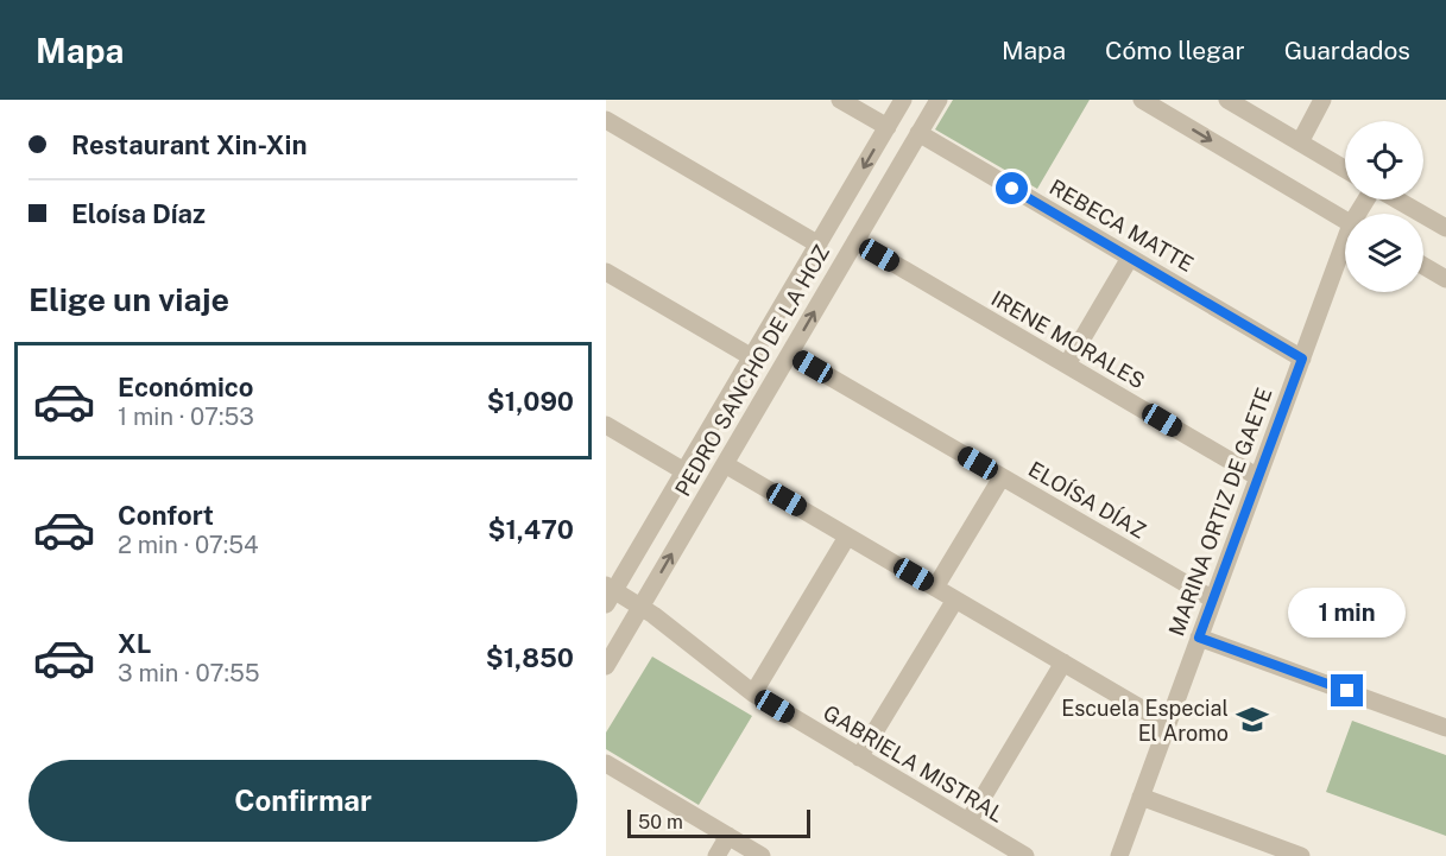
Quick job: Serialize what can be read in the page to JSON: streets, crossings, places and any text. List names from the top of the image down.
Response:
{
  "streets": {
    "street": [
      "REBECA MATTE",
      "IRENE MORALES",
      "PEDRO SANCHO DE LA HOZ",
      "ELOÍSA DÍAZ",
      "MARINA ORTIZ DE GAETE",
      "GABRIELA MISTRAL"
    ]
  },
  "crossings": [
    ["REBECA MATTE", "PEDRO SANCHO DE LA HOZ"],
    ["REBECA MATTE", "MARINA ORTIZ DE GAETE"],
    ["IRENE MORALES", "PEDRO SANCHO DE LA HOZ"],
    ["IRENE MORALES", "MARINA ORTIZ DE GAETE"],
    ["PEDRO SANCHO DE LA HOZ", "ELOÍSA DÍAZ"],
    ["PEDRO SANCHO DE LA HOZ", "GABRIELA MISTRAL"],
    ["ELOÍSA DÍAZ", "MARINA ORTIZ DE GAETE"]
  ],
  "places": {
    "school or university": ["Escuela Especial El Aromo"]
  },
  "scale_bar": "50 m",
  "page": {
    "header": "Mapa",
    "nav": ["Mapa", "Cómo llegar", "Guardados"],
    "banner": ["Restaurant Xin-Xin", "Eloísa Díaz"],
    "heading": "Elige un viaje",
    "list": [
      {
        "name": "Económico",
        "note": "1 min · 07:53",
        "value": "$1,090"
      },
      {
        "name": "Confort",
        "note": "2 min · 07:54",
        "value": "$1,470"
      },
      {
        "name": "XL",
        "note": "3 min · 07:55",
        "value": "$1,850"
      }
    ],
    "bubble": "1 min",
    "buttons": "Confirmar",
    "scale": "50 m"
  }
}
